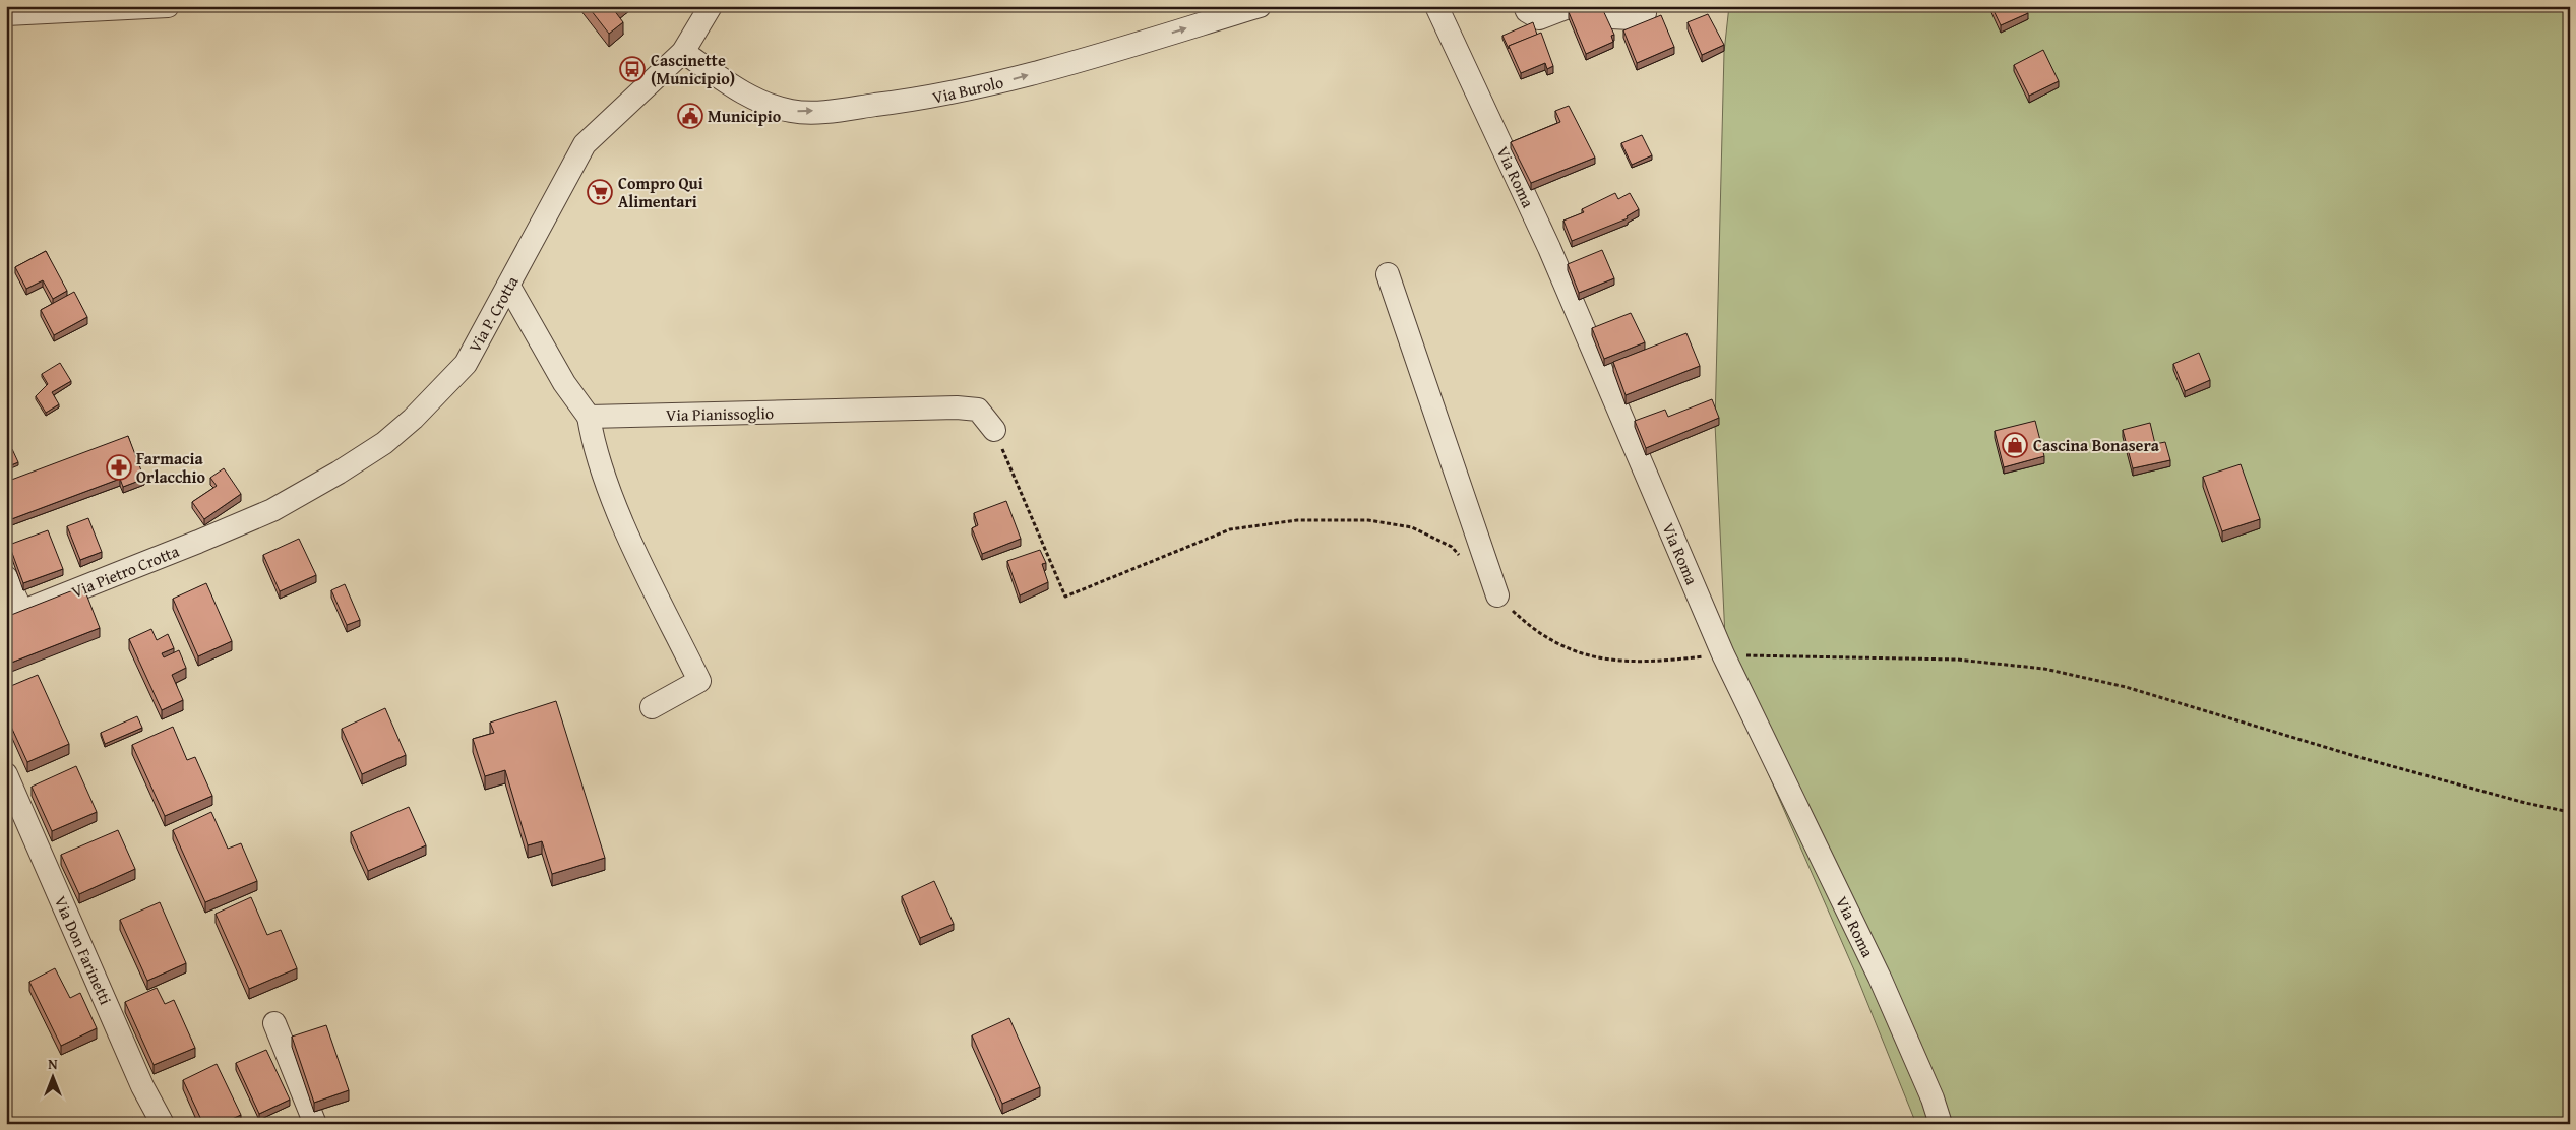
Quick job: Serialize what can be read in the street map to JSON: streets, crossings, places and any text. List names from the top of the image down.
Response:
{
  "streets": {
    "street": [
      "Via Burolo",
      "Via Roma",
      "Via P. Crotta",
      "Via Pianissoglio",
      "Via Pietro Crotta",
      "Via Don Farinetti"
    ]
  },
  "crossings": [
    ["Via Burolo", "Via P. Crotta"],
    ["Via P. Crotta", "Via Pietro Crotta"]
  ],
  "one_way": ["Via Burolo"],
  "places": {
    "bus stop": ["Cascinette (Municipio)"],
    "public building": ["Municipio"],
    "supermarket": ["Compro Qui Alimentari"],
    "shop": ["Cascina Bonasera"],
    "pharmacy": ["Farmacia Orlacchio"]
  },
  "north": "top"
}
